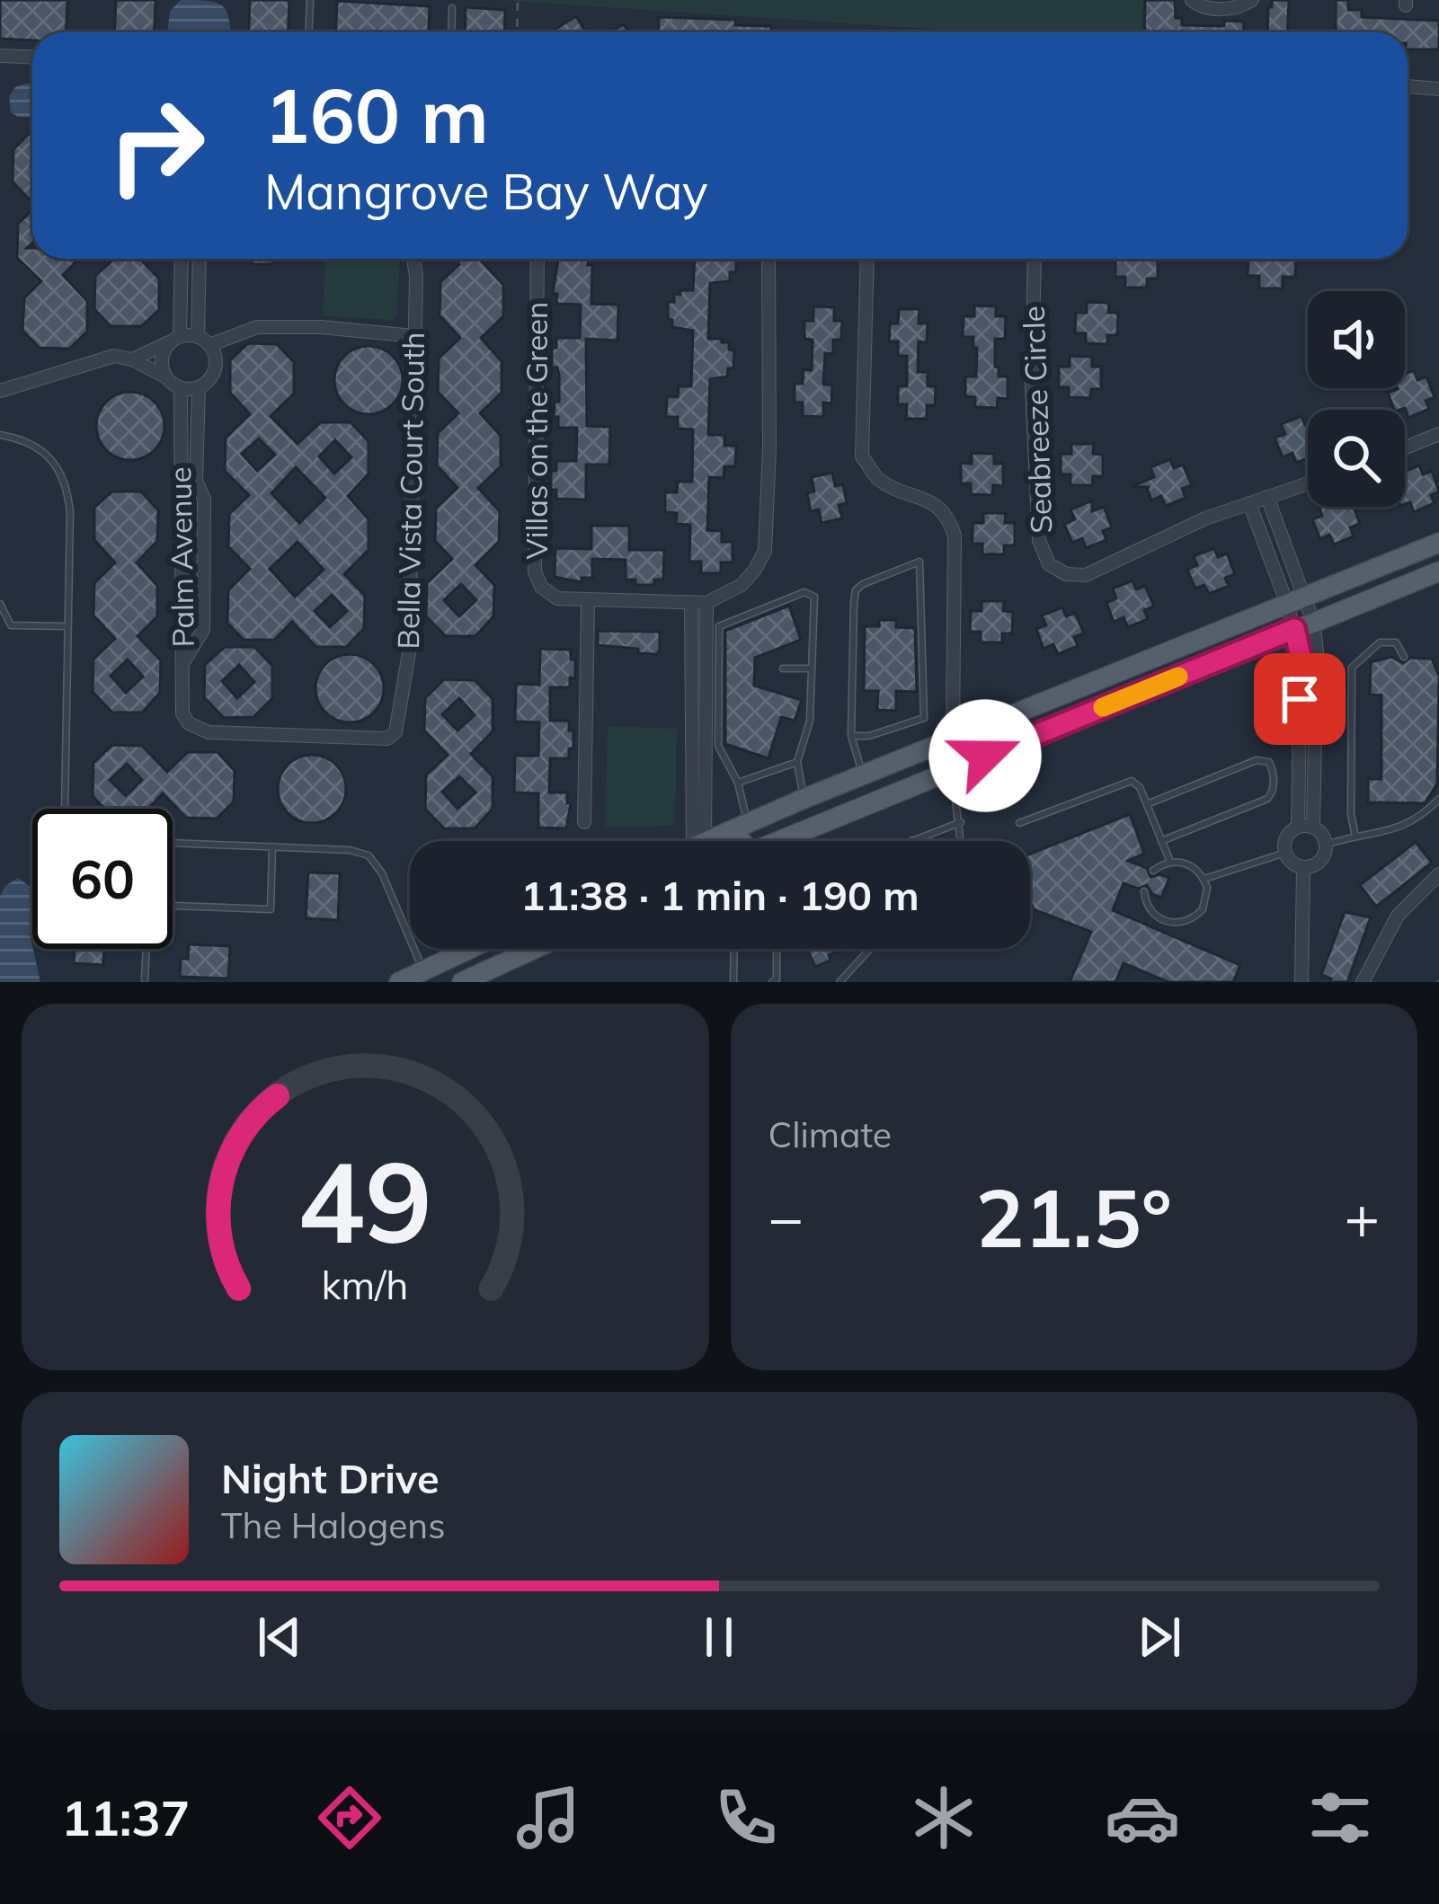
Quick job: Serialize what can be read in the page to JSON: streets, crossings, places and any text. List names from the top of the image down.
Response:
{
  "streets": {
    "street": [
      "Seabreeze Circle",
      "Villas on the Green",
      "Bella Vista Court South",
      "Palm Avenue"
    ]
  },
  "crossings": [
    ["Bella Vista Court South", "Palm Avenue"]
  ],
  "page": {
    "turn": ["160 m", "Mangrove Bay Way"],
    "limit": "60",
    "trip": "11:38 · 1 min · 190 m",
    "tile": "Climate",
    "heat": ["−", "21.5°", "+"],
    "song": ["Night Drive", "The Halogens"],
    "tabs": "11:37",
    "gauge": ["49", "km/h"]
  }
}
